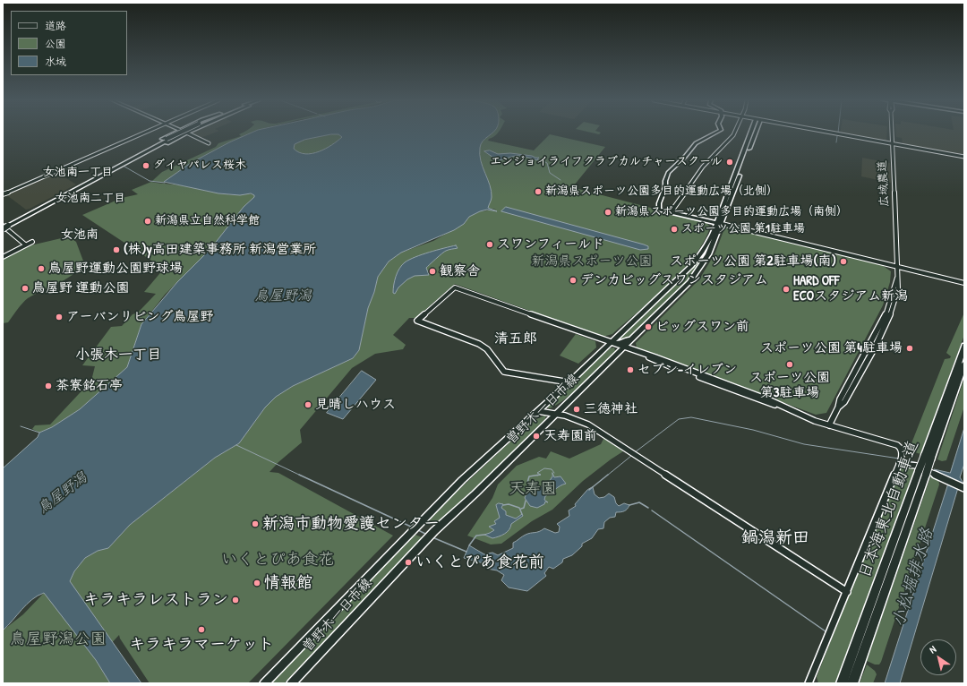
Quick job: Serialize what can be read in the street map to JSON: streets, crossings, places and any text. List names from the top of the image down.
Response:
{
  "streets": {
    "highway": ["日本海東北自動車道"],
    "main road": ["曽野木一日市線"],
    "street": ["広域農道"]
  },
  "districts": [
    "女池南一丁目",
    "女池南二丁目",
    "女池南",
    "清五郎",
    "小張木一丁目",
    "鍋潟新田"
  ],
  "water": ["鳥屋野潟", "小松堀排水路"],
  "parks": [
    "新潟県スポーツ公園",
    "天寿園",
    "いくとぴあ食花",
    "鳥屋野潟公園"
  ],
  "places": [
    "エンジョイライフクラブカルチャースクール",
    "ダイヤパレス桜木",
    "新潟県スポーツ公園多目的運動広場（北側）",
    "新潟県スポーツ公園多目的運動広場（南側）",
    "新潟県立自然科学館",
    "スポーツ公園 第1駐車場",
    "スワンフィールド",
    "(株)y高田建築事務所 新潟営業所",
    "スポーツ公園 第2駐車場(南)",
    "鳥屋野運動公園野球場",
    "観察舎",
    "デンカビッグスワンスタジアム",
    "鳥屋野 運動公園",
    "HARD OFF ECOスタジアム新潟",
    "アーバンリビング鳥屋野",
    "ビッグスワン前",
    "スポーツ公園 第4駐車場",
    "スポーツ公園 第3駐車場",
    "セブン-イレブン",
    "茶寮銘石亭",
    "見晴しハウス",
    "三徳神社",
    "天寿園前",
    "新潟市動物愛護センター",
    "いくとぴあ食花前",
    "情報館",
    "キラキラレストラン",
    "キラキラマーケット"
  ],
  "legend": ["道路", "公園", "水域"],
  "north": "top left"
}
